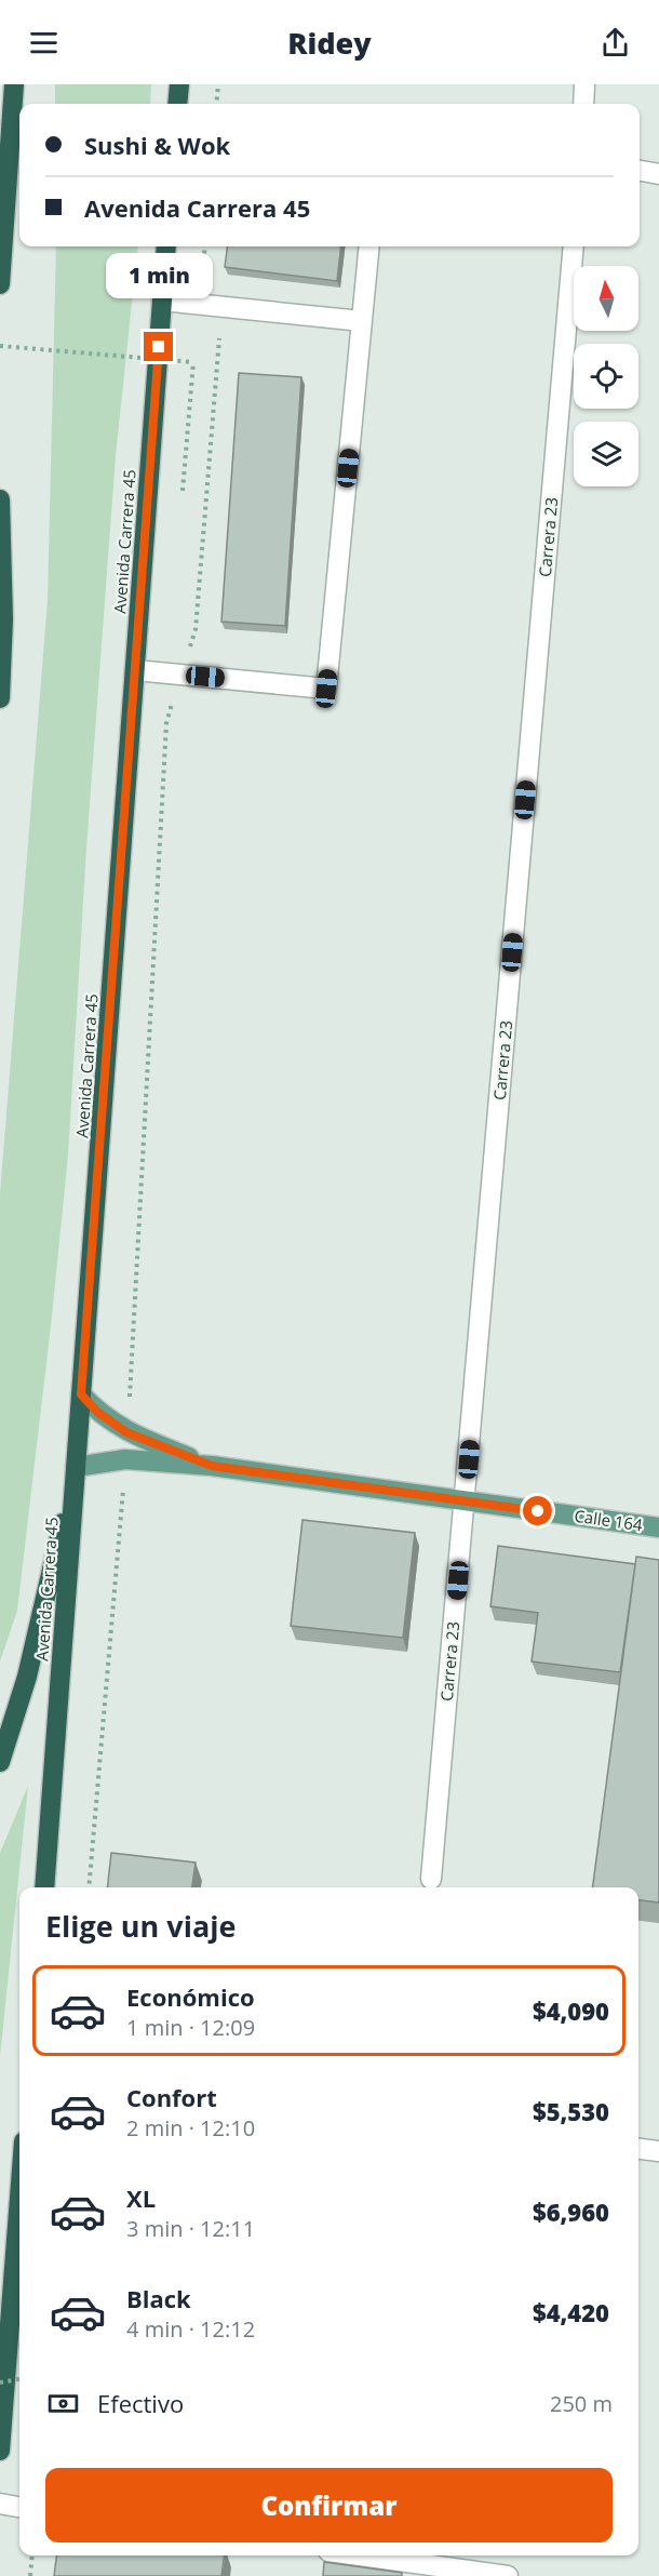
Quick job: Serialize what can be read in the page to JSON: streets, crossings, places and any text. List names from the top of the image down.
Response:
{
  "streets": {
    "highway": ["Avenida Carrera 45"],
    "main road": ["Calle 164"],
    "street": ["Carrera 23"]
  },
  "crossings": [
    ["Carrera 23", "Calle 164"],
    ["Avenida Carrera 45", "Calle 164"]
  ],
  "north": "top",
  "page": {
    "header": "Ridey",
    "banner": ["Sushi & Wok", "Avenida Carrera 45"],
    "bubble": "1 min",
    "heading": "Elige un viaje",
    "list": [
      {
        "name": "Económico",
        "note": "1 min · 12:09",
        "value": "$4,090"
      },
      {
        "name": "Confort",
        "note": "2 min · 12:10",
        "value": "$5,530"
      },
      {
        "name": "XL",
        "note": "3 min · 12:11",
        "value": "$6,960"
      },
      {
        "name": "Black",
        "note": "4 min · 12:12",
        "value": "$4,420"
      }
    ],
    "pay": ["Efectivo", "250 m"],
    "buttons": "Confirmar"
  }
}
